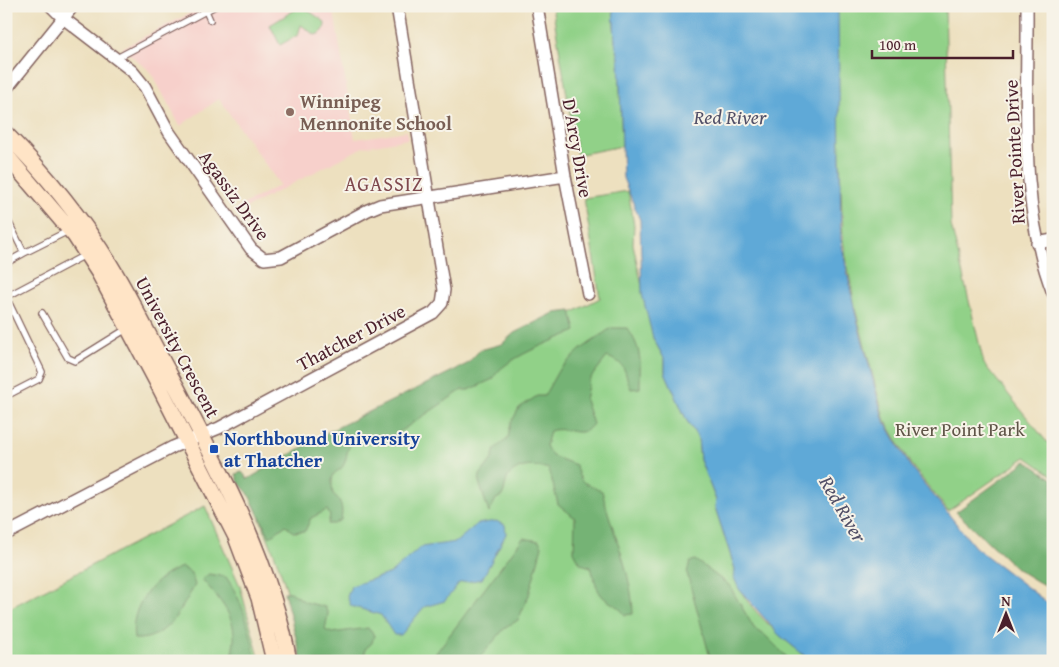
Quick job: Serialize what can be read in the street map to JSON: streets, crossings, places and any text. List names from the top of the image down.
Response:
{
  "streets": {
    "main road": ["University Crescent"],
    "street": [
      "D'Arcy Drive",
      "River Pointe Drive",
      "Agassiz Drive",
      "Thatcher Drive"
    ]
  },
  "crossings": [
    ["D'Arcy Drive", "Agassiz Drive"],
    ["Agassiz Drive", "Thatcher Drive"],
    ["Thatcher Drive", "University Crescent"]
  ],
  "districts": ["AGASSIZ"],
  "water": ["Red River"],
  "parks": ["River Point Park"],
  "places": {
    "other": ["Winnipeg Mennonite School"],
    "transit": ["Northbound University at Thatcher"]
  },
  "scale_bar": "100 m",
  "north": "top"
}
